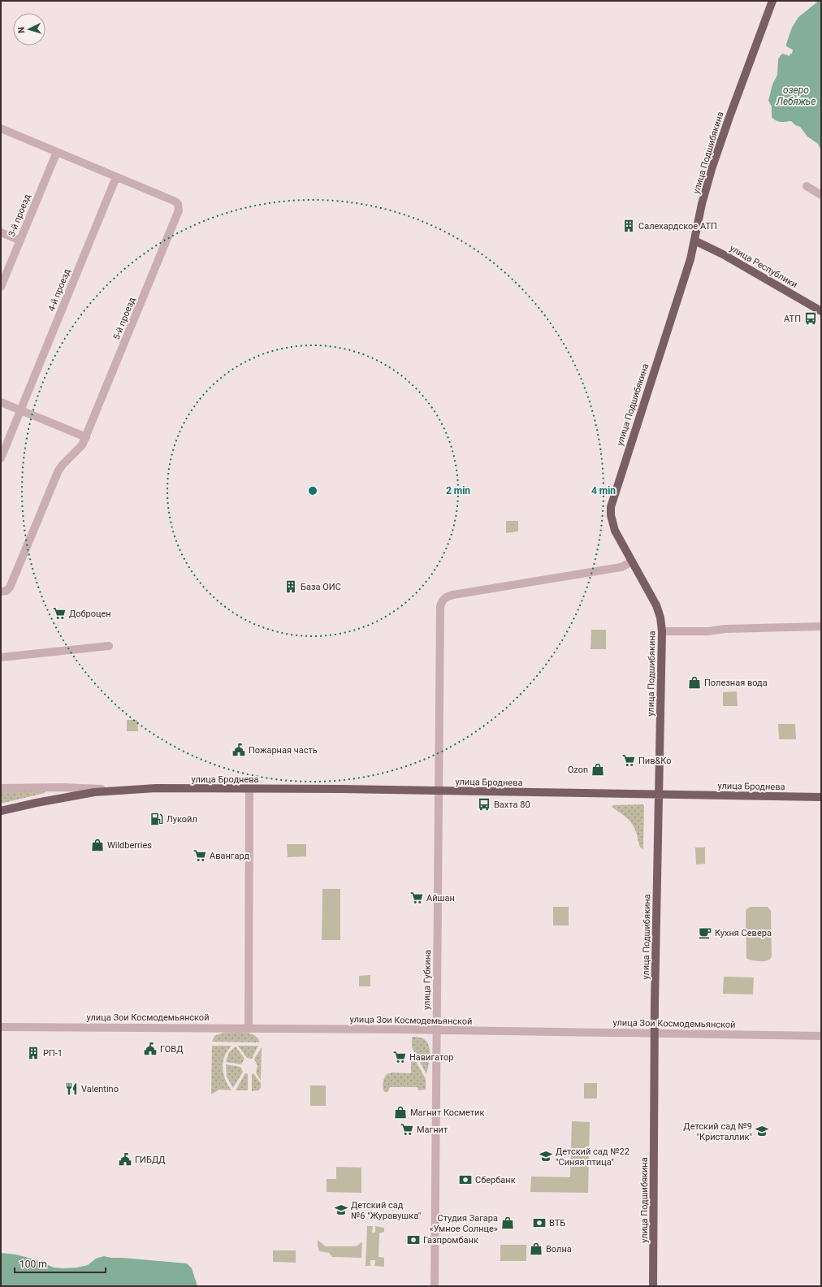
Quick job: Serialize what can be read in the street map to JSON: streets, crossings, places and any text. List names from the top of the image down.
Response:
{
  "streets": {
    "main road": ["улица Подшибякина", "улица Республики", "улица Броднева"],
    "street": [
      "3-й проезд",
      "4-й проезд",
      "5-й проезд",
      "улица Губкина",
      "улица Зои Космодемьянской"
    ]
  },
  "crossings": [
    ["улица Подшибякина", "улица Республики"],
    ["улица Подшибякина", "улица Броднева"],
    ["улица Подшибякина", "улица Губкина"],
    ["улица Подшибякина", "улица Зои Космодемьянской"],
    ["4-й проезд", "5-й проезд"],
    ["улица Броднева", "улица Губкина"],
    ["улица Губкина", "улица Зои Космодемьянской"]
  ],
  "water": ["озеро Лебяжье"],
  "places": {
    "building": ["Салехардское АТП", "База ОИС", "РП-1"],
    "bus stop": ["АТП", "Вахта 80"],
    "supermarket": [
      "Доброцен",
      "Пив&Ко",
      "Авангард",
      "Айшан",
      "Навигатор",
      "Магнит"
    ],
    "shop": [
      "Полезная вода",
      "Ozon",
      "Wildberries",
      "Магнит Косметик",
      "Студия Загара «Умное Солнце»",
      "Волна"
    ],
    "public building": ["Пожарная часть", "ГОВД", "ГИБДД"],
    "fuel station": ["Лукойл"],
    "cafe": ["Кухня Севера"],
    "restaurant": ["Valentino"],
    "school or university": ["Детский сад №9 \"Кристаллик\"", "Детский сад №22 \"Синяя птица\"", "Детский сад №6 \"Журавушка\""],
    "bank": ["Сбербанк", "ВТБ", "Газпромбанк"]
  },
  "scale_bar": "100 m",
  "north": "left",
  "rings": ["2 min", "4 min"]
}
